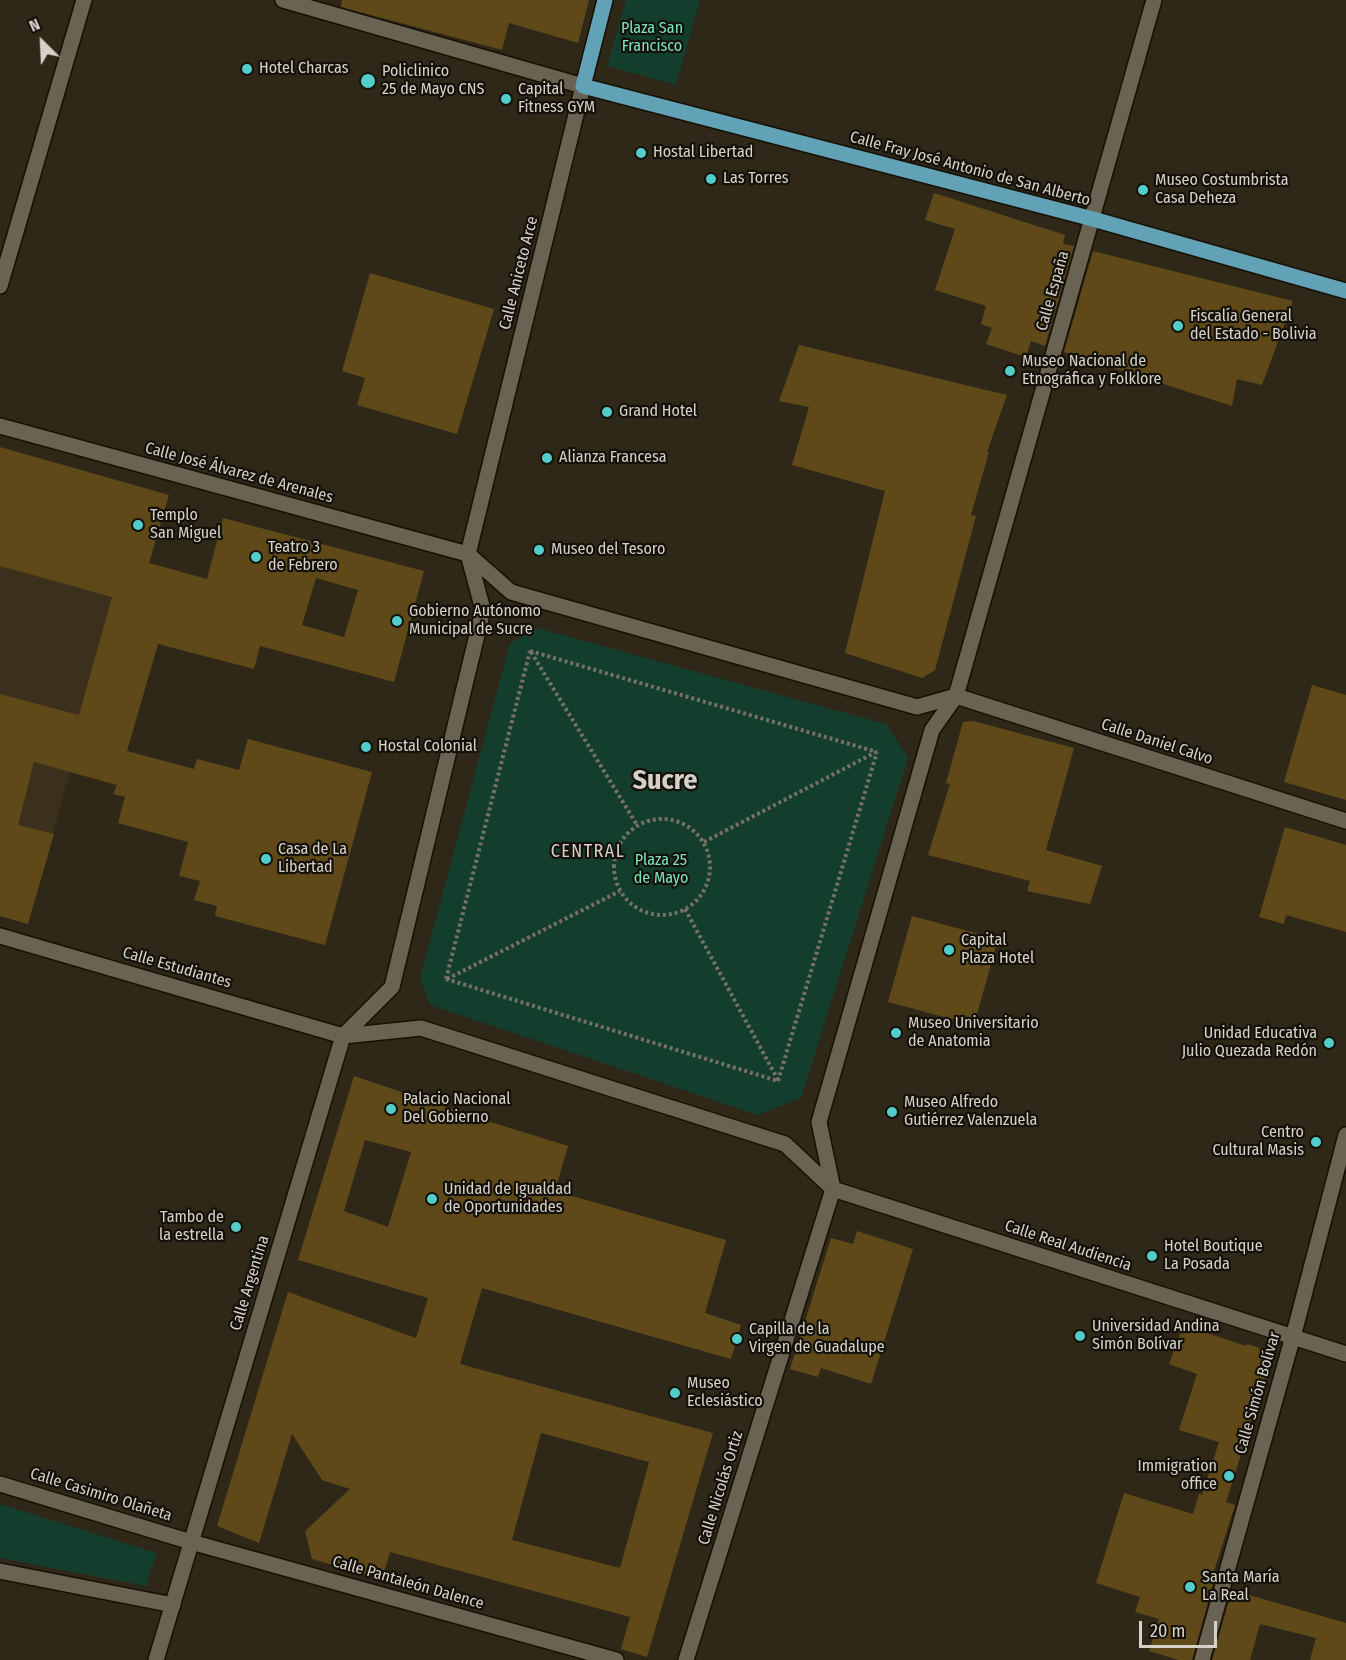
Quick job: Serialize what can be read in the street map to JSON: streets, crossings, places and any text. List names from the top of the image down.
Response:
{
  "streets": {
    "main road": ["Calle Fray José Antonio de San Alberto", "Calle Aniceto Arce"],
    "street": [
      "Calle España",
      "Calle José Álvarez de Arenales",
      "Calle Daniel Calvo",
      "Calle Estudiantes",
      "Calle Real Audiencia",
      "Calle Argentina",
      "Calle Simón Bolívar",
      "Calle Nicolás Ortiz",
      "Calle Casimiro Olañeta",
      "Calle Pantaleón Dalence"
    ]
  },
  "crossings": [
    ["Calle Fray José Antonio de San Alberto", "Calle Aniceto Arce"],
    ["Calle Fray José Antonio de San Alberto", "Calle España"],
    ["Calle Aniceto Arce", "Calle José Álvarez de Arenales"],
    ["Calle España", "Calle Daniel Calvo"],
    ["Calle Estudiantes", "Calle Argentina"],
    ["Calle Real Audiencia", "Calle Simón Bolívar"],
    ["Calle Real Audiencia", "Calle Nicolás Ortiz"],
    ["Calle Argentina", "Calle Casimiro Olañeta"],
    ["Calle Argentina", "Calle Pantaleón Dalence"],
    ["Calle Casimiro Olañeta", "Calle Pantaleón Dalence"]
  ],
  "districts": ["Sucre", "CENTRAL"],
  "parks": ["Plaza San Francisco", "Plaza 25 de Mayo"],
  "places": [
    "Hotel Charcas",
    "Policlinico 25 de Mayo CNS",
    "Capital Fitness GYM",
    "Hostal Libertad",
    "Las Torres",
    "Museo Costumbrista Casa Deheza",
    "Fiscalía General del Estado - Bolivia",
    "Museo Nacional de Etnográfica y Folklore",
    "Grand Hotel",
    "Alianza Francesa",
    "Templo San Miguel",
    "Museo del Tesoro",
    "Teatro 3 de Febrero",
    "Gobierno Autónomo Municipal de Sucre",
    "Hostal Colonial",
    "Casa de La Libertad",
    "Capital Plaza Hotel",
    "Museo Universitario de Anatomia",
    "Unidad Educativa Julio Quezada Redón",
    "Palacio Nacional Del Gobierno",
    "Museo Alfredo Gutiérrez Valenzuela",
    "Centro Cultural Masis",
    "Unidad de Igualdad de Oportunidades",
    "Tambo de la estrella",
    "Hotel Boutique La Posada",
    "Universidad Andina Simón Bolívar",
    "Capilla de la Virgen de Guadalupe",
    "Museo Eclesiástico",
    "Immigration office",
    "Santa María La Real"
  ],
  "scale_bar": "20 m",
  "north": "top left"
}
